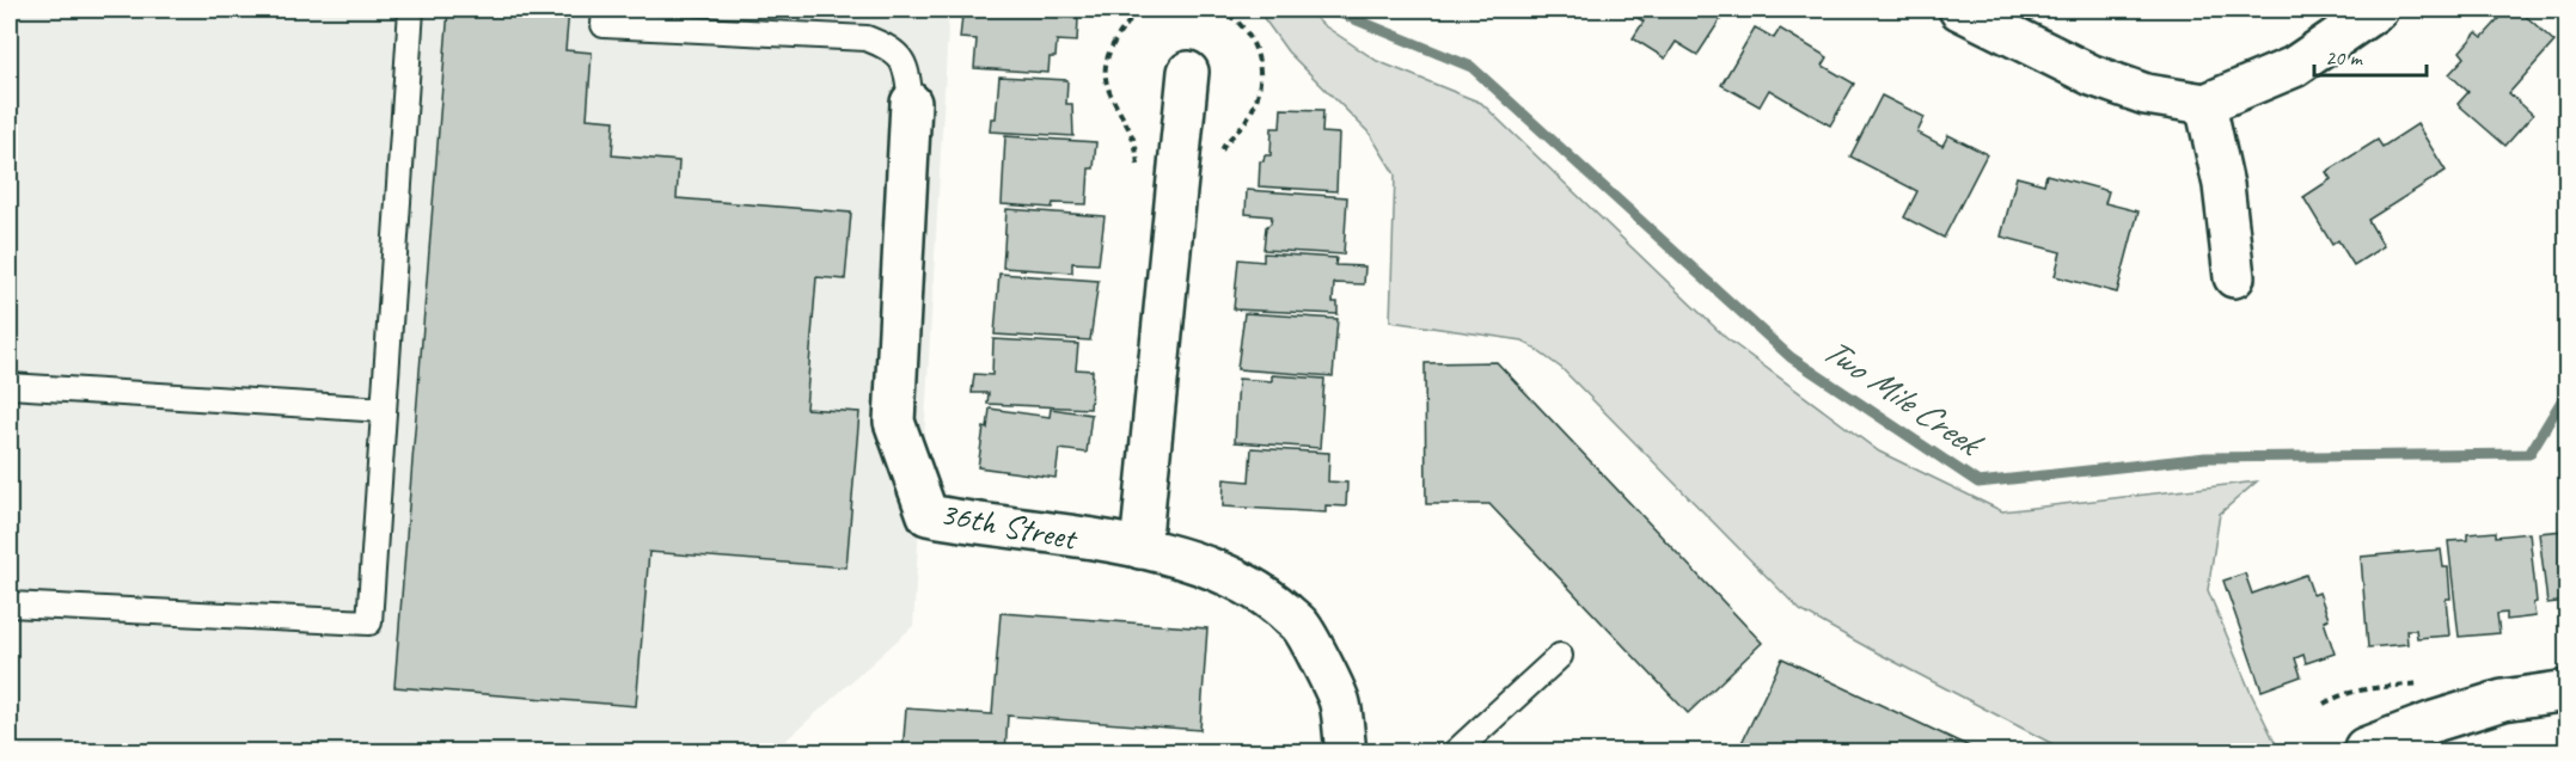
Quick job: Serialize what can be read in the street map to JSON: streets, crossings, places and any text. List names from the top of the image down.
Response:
{
  "streets": {
    "street": ["36th Street"]
  },
  "water": ["Two Mile Creek"],
  "scale_bar": "20 m"
}
